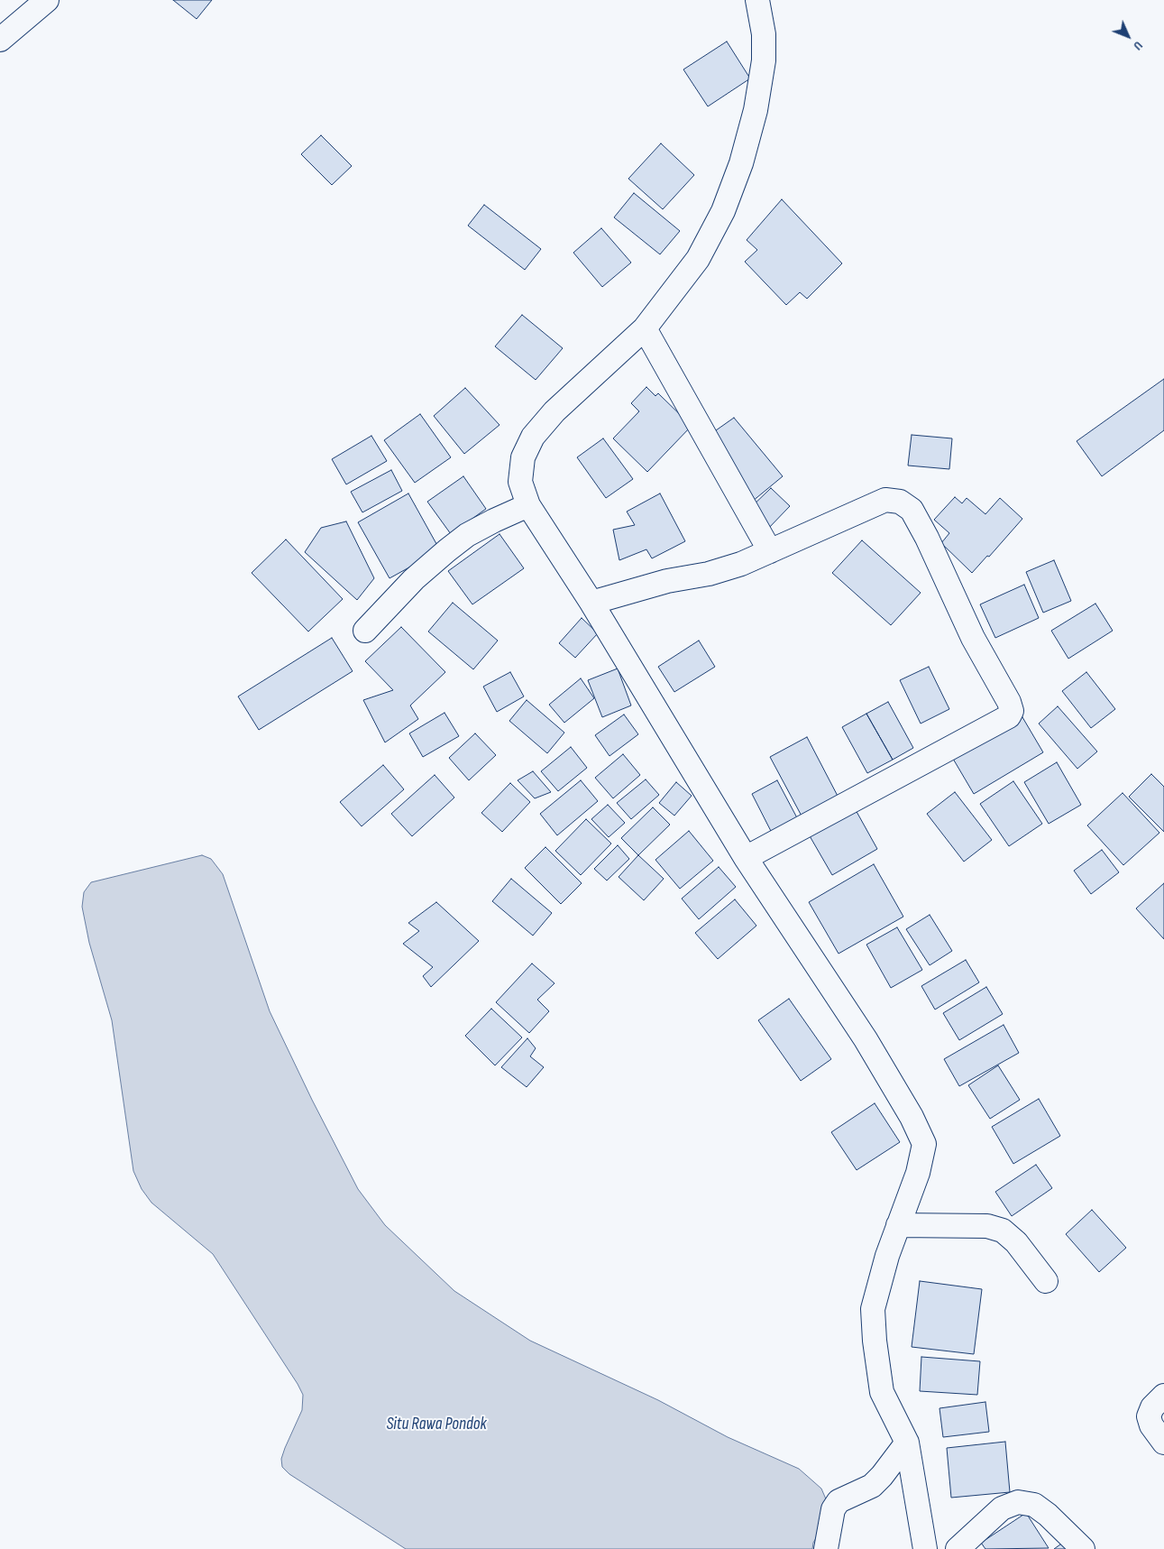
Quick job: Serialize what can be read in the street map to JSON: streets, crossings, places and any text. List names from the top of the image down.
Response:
{
  "water": ["Situ Rawa Pondok"],
  "north": "bottom right"
}
